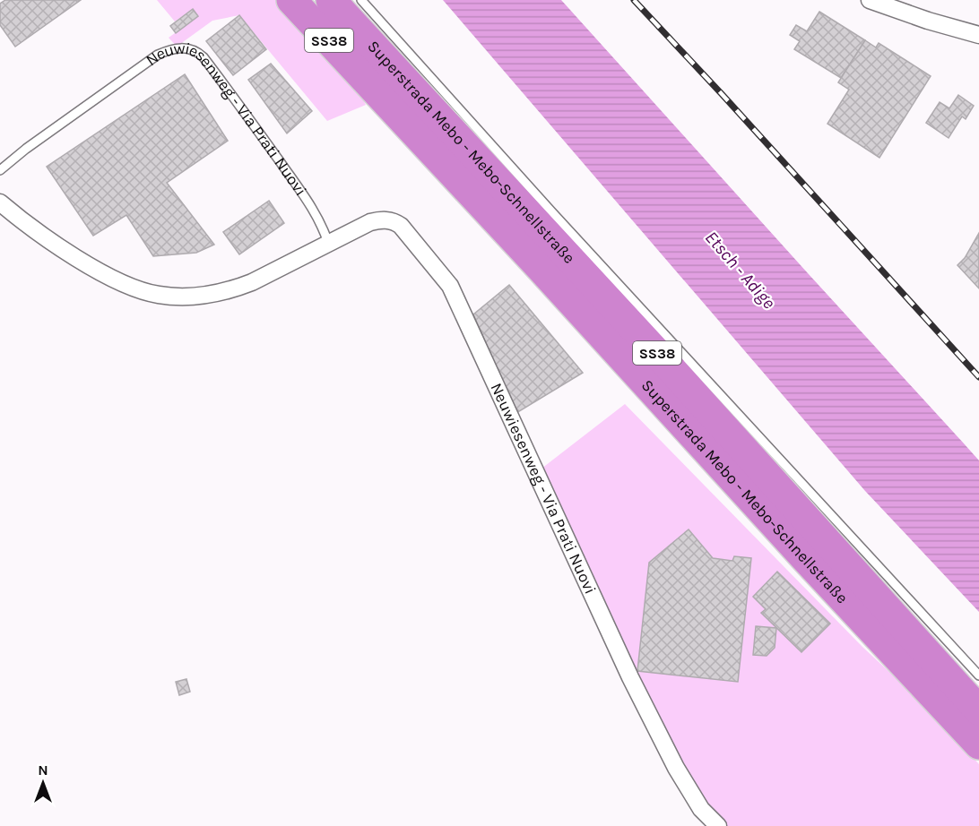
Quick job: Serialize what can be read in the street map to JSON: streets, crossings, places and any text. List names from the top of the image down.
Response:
{
  "streets": {
    "highway": ["SS38", "Superstrada Mebo - Mebo-Schnellstraße"],
    "street": ["Neuwiesenweg - Via Prati Nuovi"]
  },
  "water": ["Etsch - Adige"],
  "north": "top"
}
